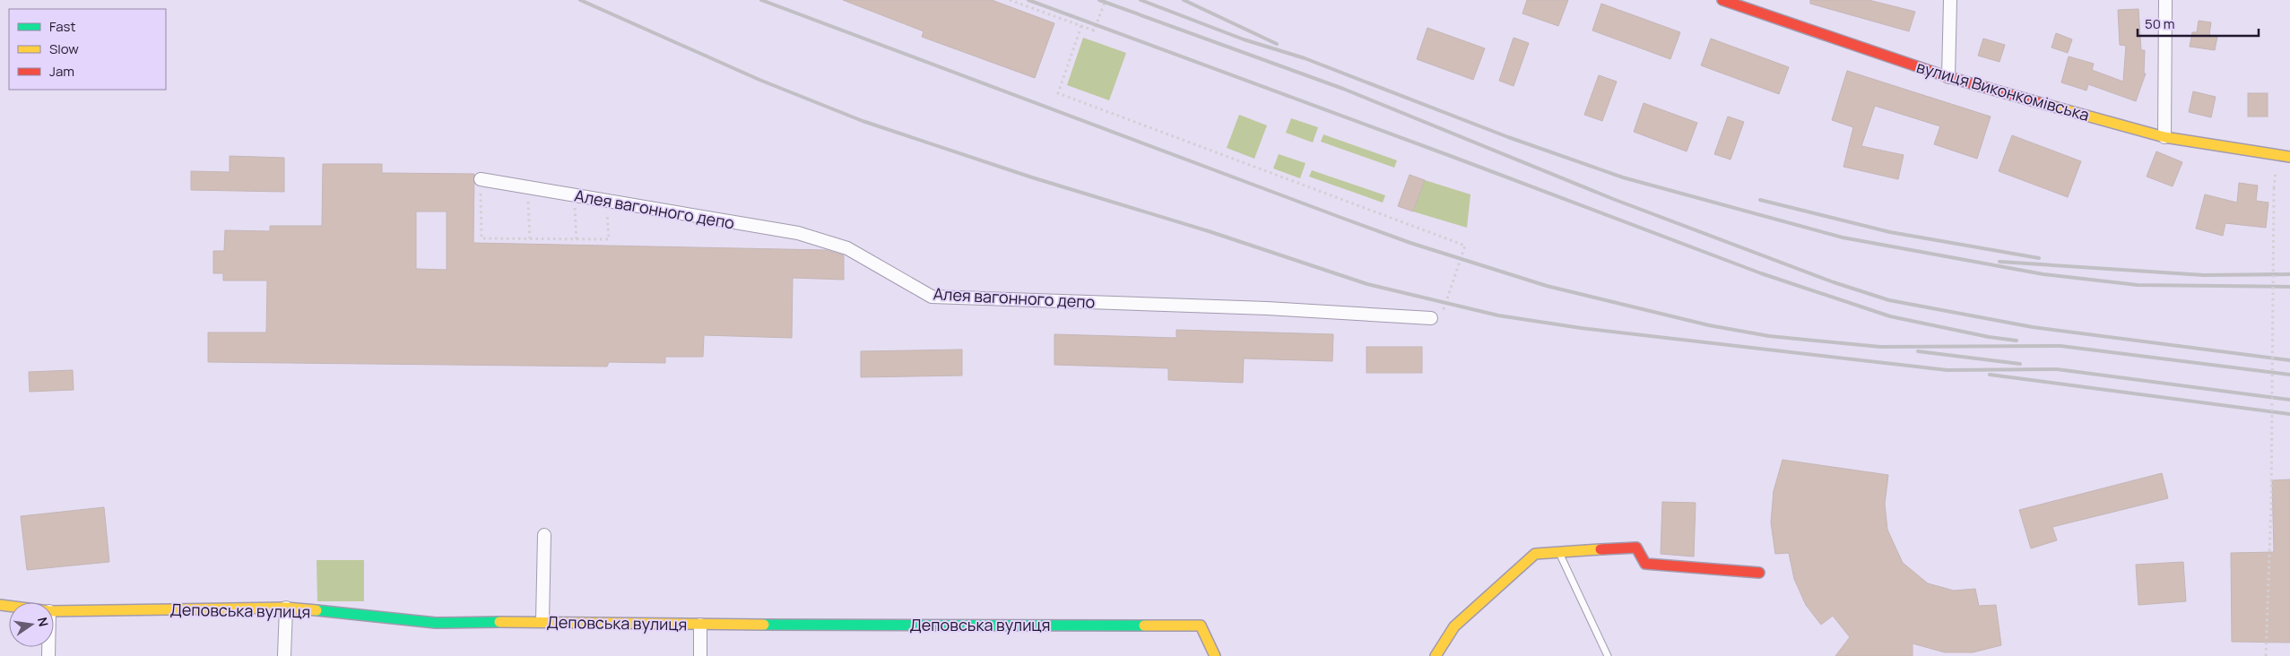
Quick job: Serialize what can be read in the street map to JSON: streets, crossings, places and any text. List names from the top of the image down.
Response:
{
  "streets": {
    "street": ["вулиця Виконкомівська", "Алея вагонного депо", "Деповська вулиця"]
  },
  "legend": ["Fast", "Slow", "Jam"],
  "scale_bar": "50 m",
  "north": "right"
}
